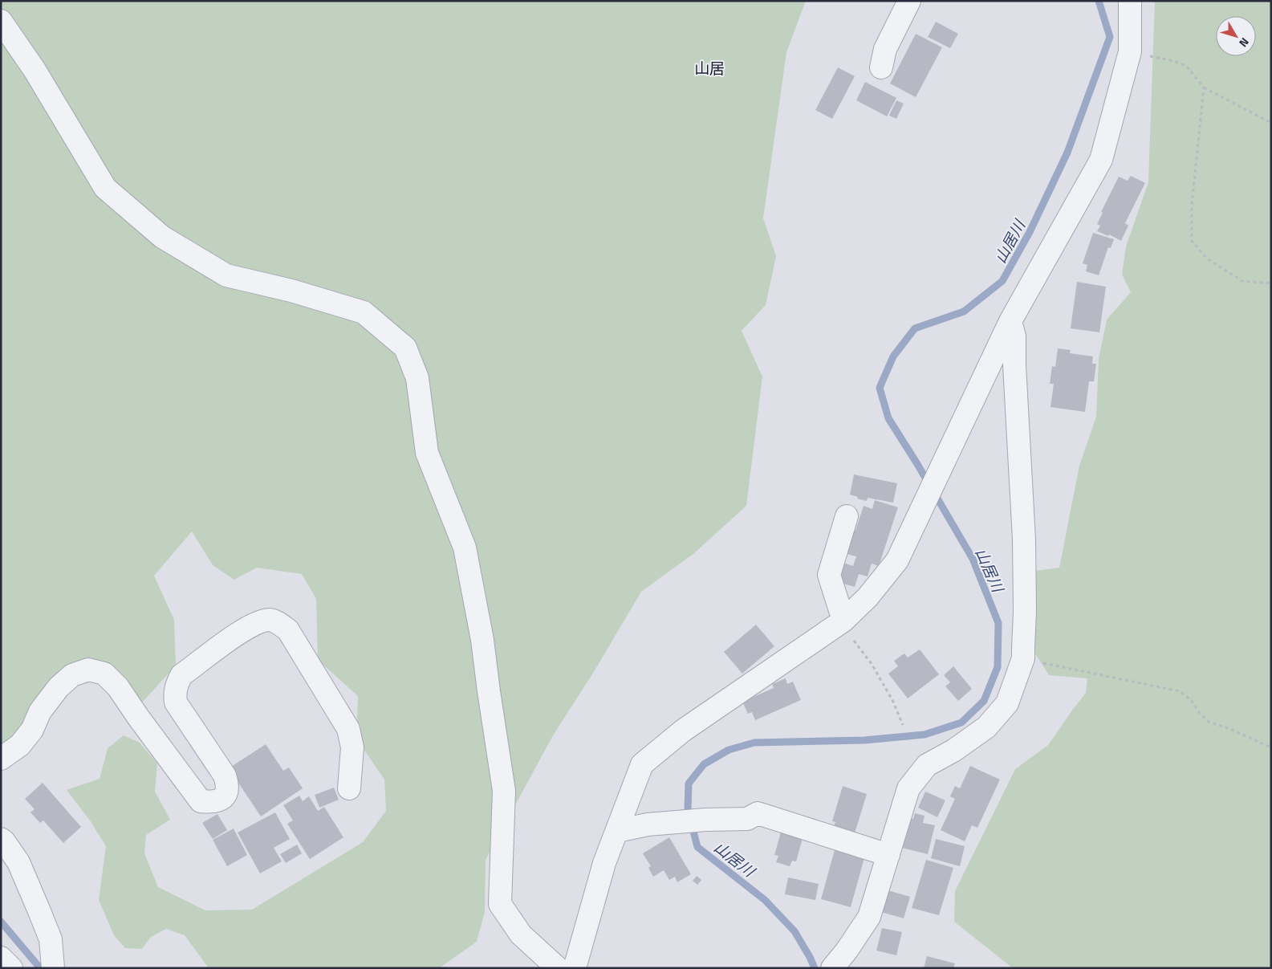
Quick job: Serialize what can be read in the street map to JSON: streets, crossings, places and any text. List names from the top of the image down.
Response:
{
  "districts": ["山居"],
  "water": ["山居川"],
  "north": "bottom right"
}
